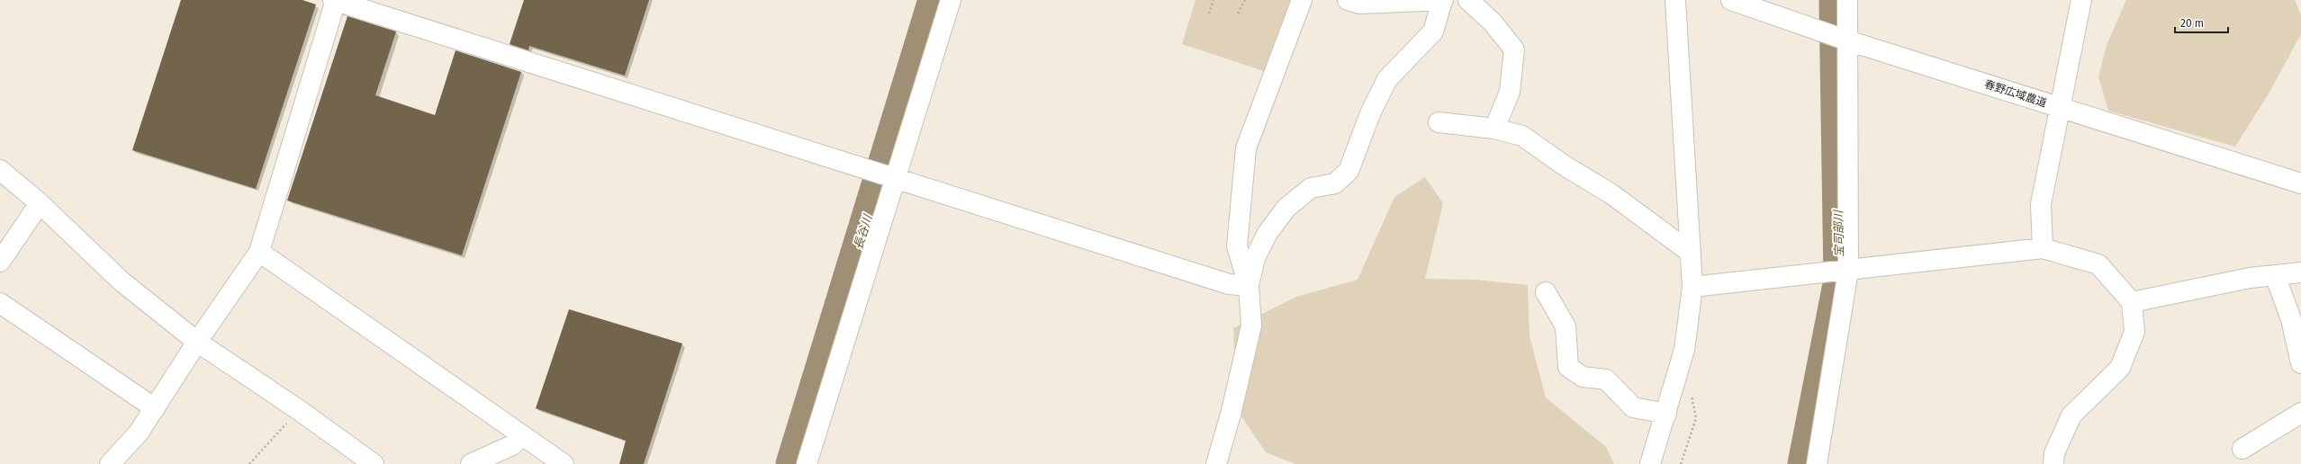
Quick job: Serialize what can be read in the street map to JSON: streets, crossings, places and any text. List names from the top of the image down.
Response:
{
  "streets": {
    "street": ["春野広域農道"]
  },
  "water": ["長谷川", "宝司部川"],
  "scale_bar": "20 m"
}
